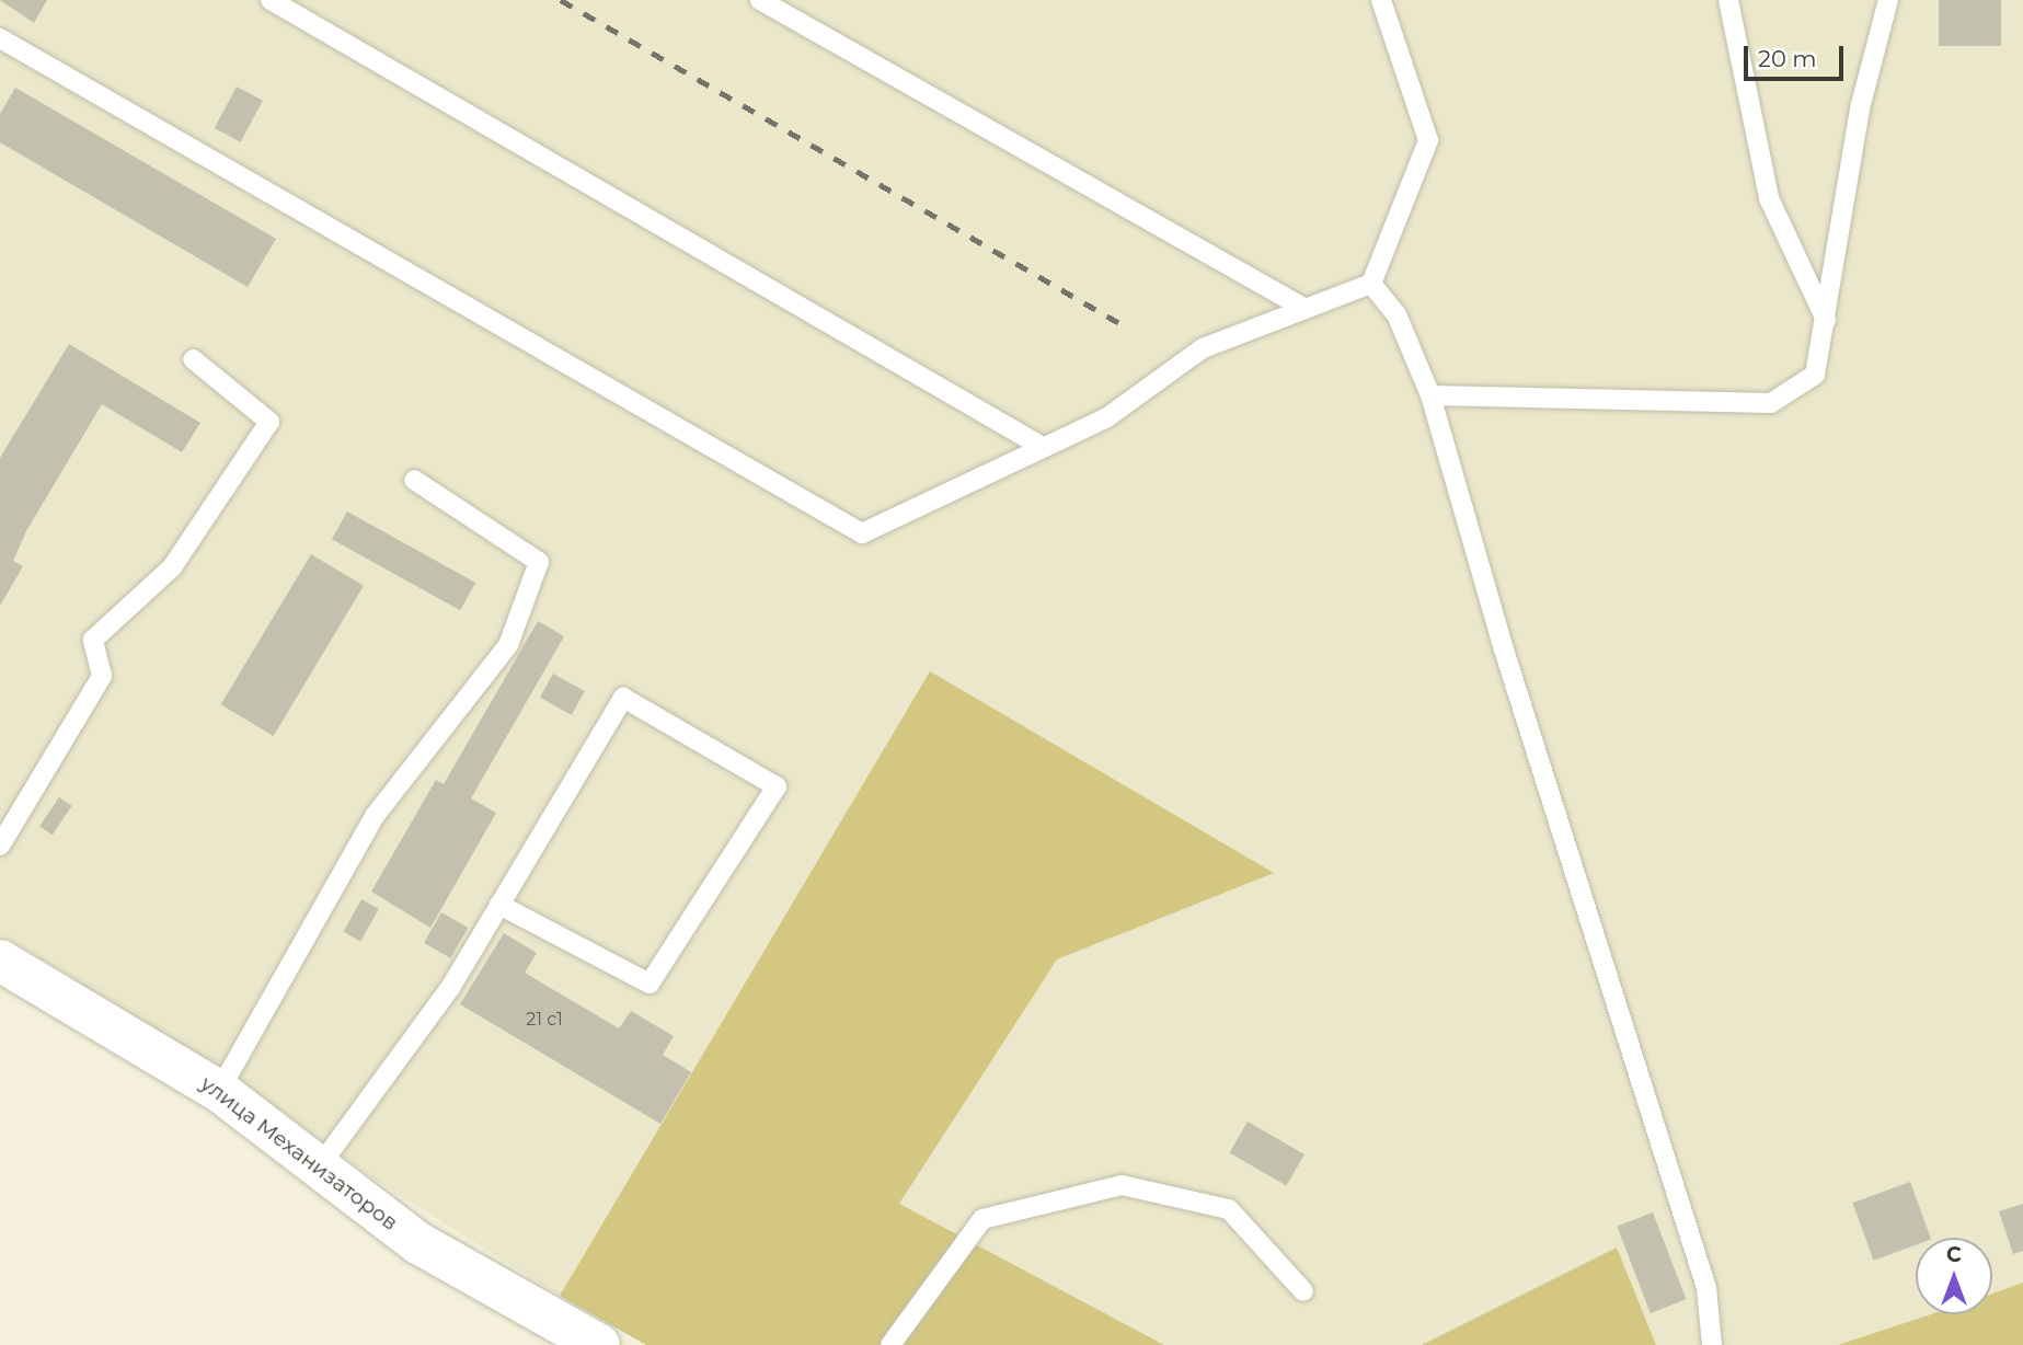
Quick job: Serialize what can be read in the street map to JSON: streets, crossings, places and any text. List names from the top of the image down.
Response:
{
  "streets": {
    "street": ["улица Механизаторов"]
  },
  "house_numbers": ["21 с1"],
  "scale_bar": "20 m",
  "north": "top"
}
